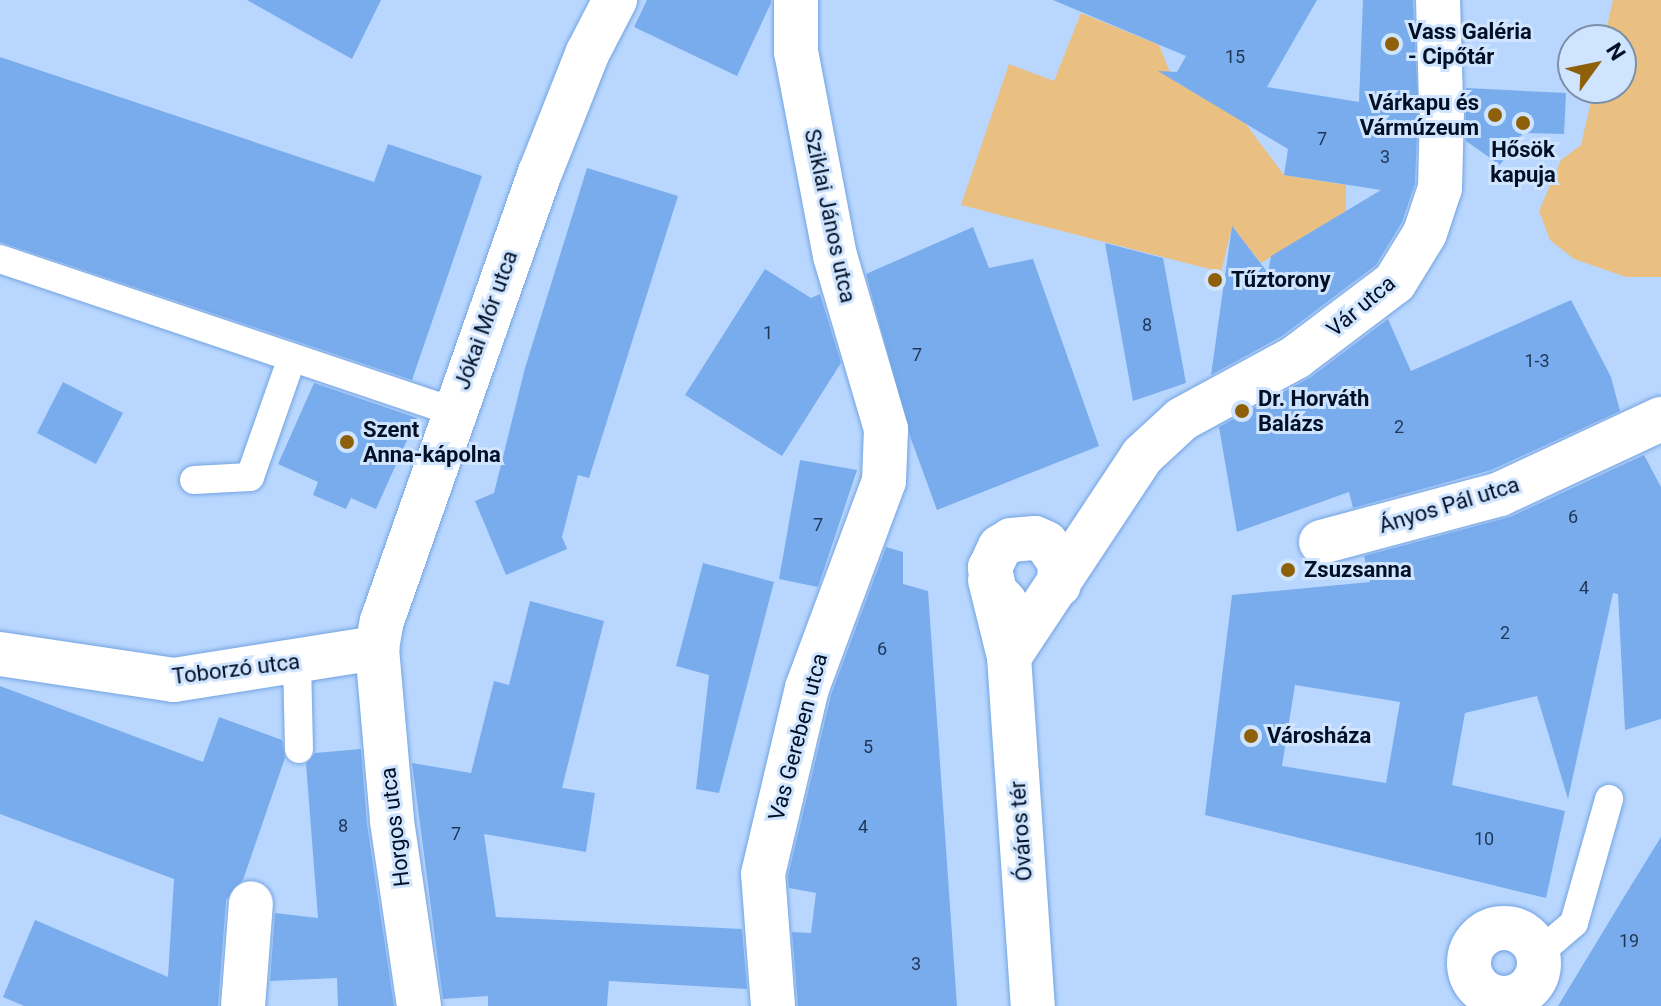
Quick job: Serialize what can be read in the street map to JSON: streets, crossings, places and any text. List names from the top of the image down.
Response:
{
  "streets": {
    "street": [
      "Sziklai János utca",
      "Vár utca",
      "Jókai Mór utca",
      "Ányos Pál utca",
      "Toborzó utca",
      "Vas Gereben utca",
      "Horgos utca",
      "Óváros tér"
    ]
  },
  "crossings": [
    ["Sziklai János utca", "Vas Gereben utca"],
    ["Vár utca", "Óváros tér"],
    ["Jókai Mór utca", "Toborzó utca"],
    ["Jókai Mór utca", "Horgos utca"],
    ["Toborzó utca", "Horgos utca"]
  ],
  "places": [
    "Vass Galéria - Cipőtár",
    "Várkapu és Vármúzeum",
    "Hősök kapuja",
    "Tűztorony",
    "Dr. Horváth Balázs",
    "Szent Anna-kápolna",
    "Zsuzsanna",
    "Városháza"
  ],
  "house_numbers": [
    "15",
    "7",
    "3",
    "8",
    "1",
    "7",
    "1-3",
    "2",
    "6",
    "7",
    "4",
    "2",
    "6",
    "5",
    "8",
    "4",
    "7",
    "10",
    "19",
    "3"
  ],
  "north": "top right"
}
